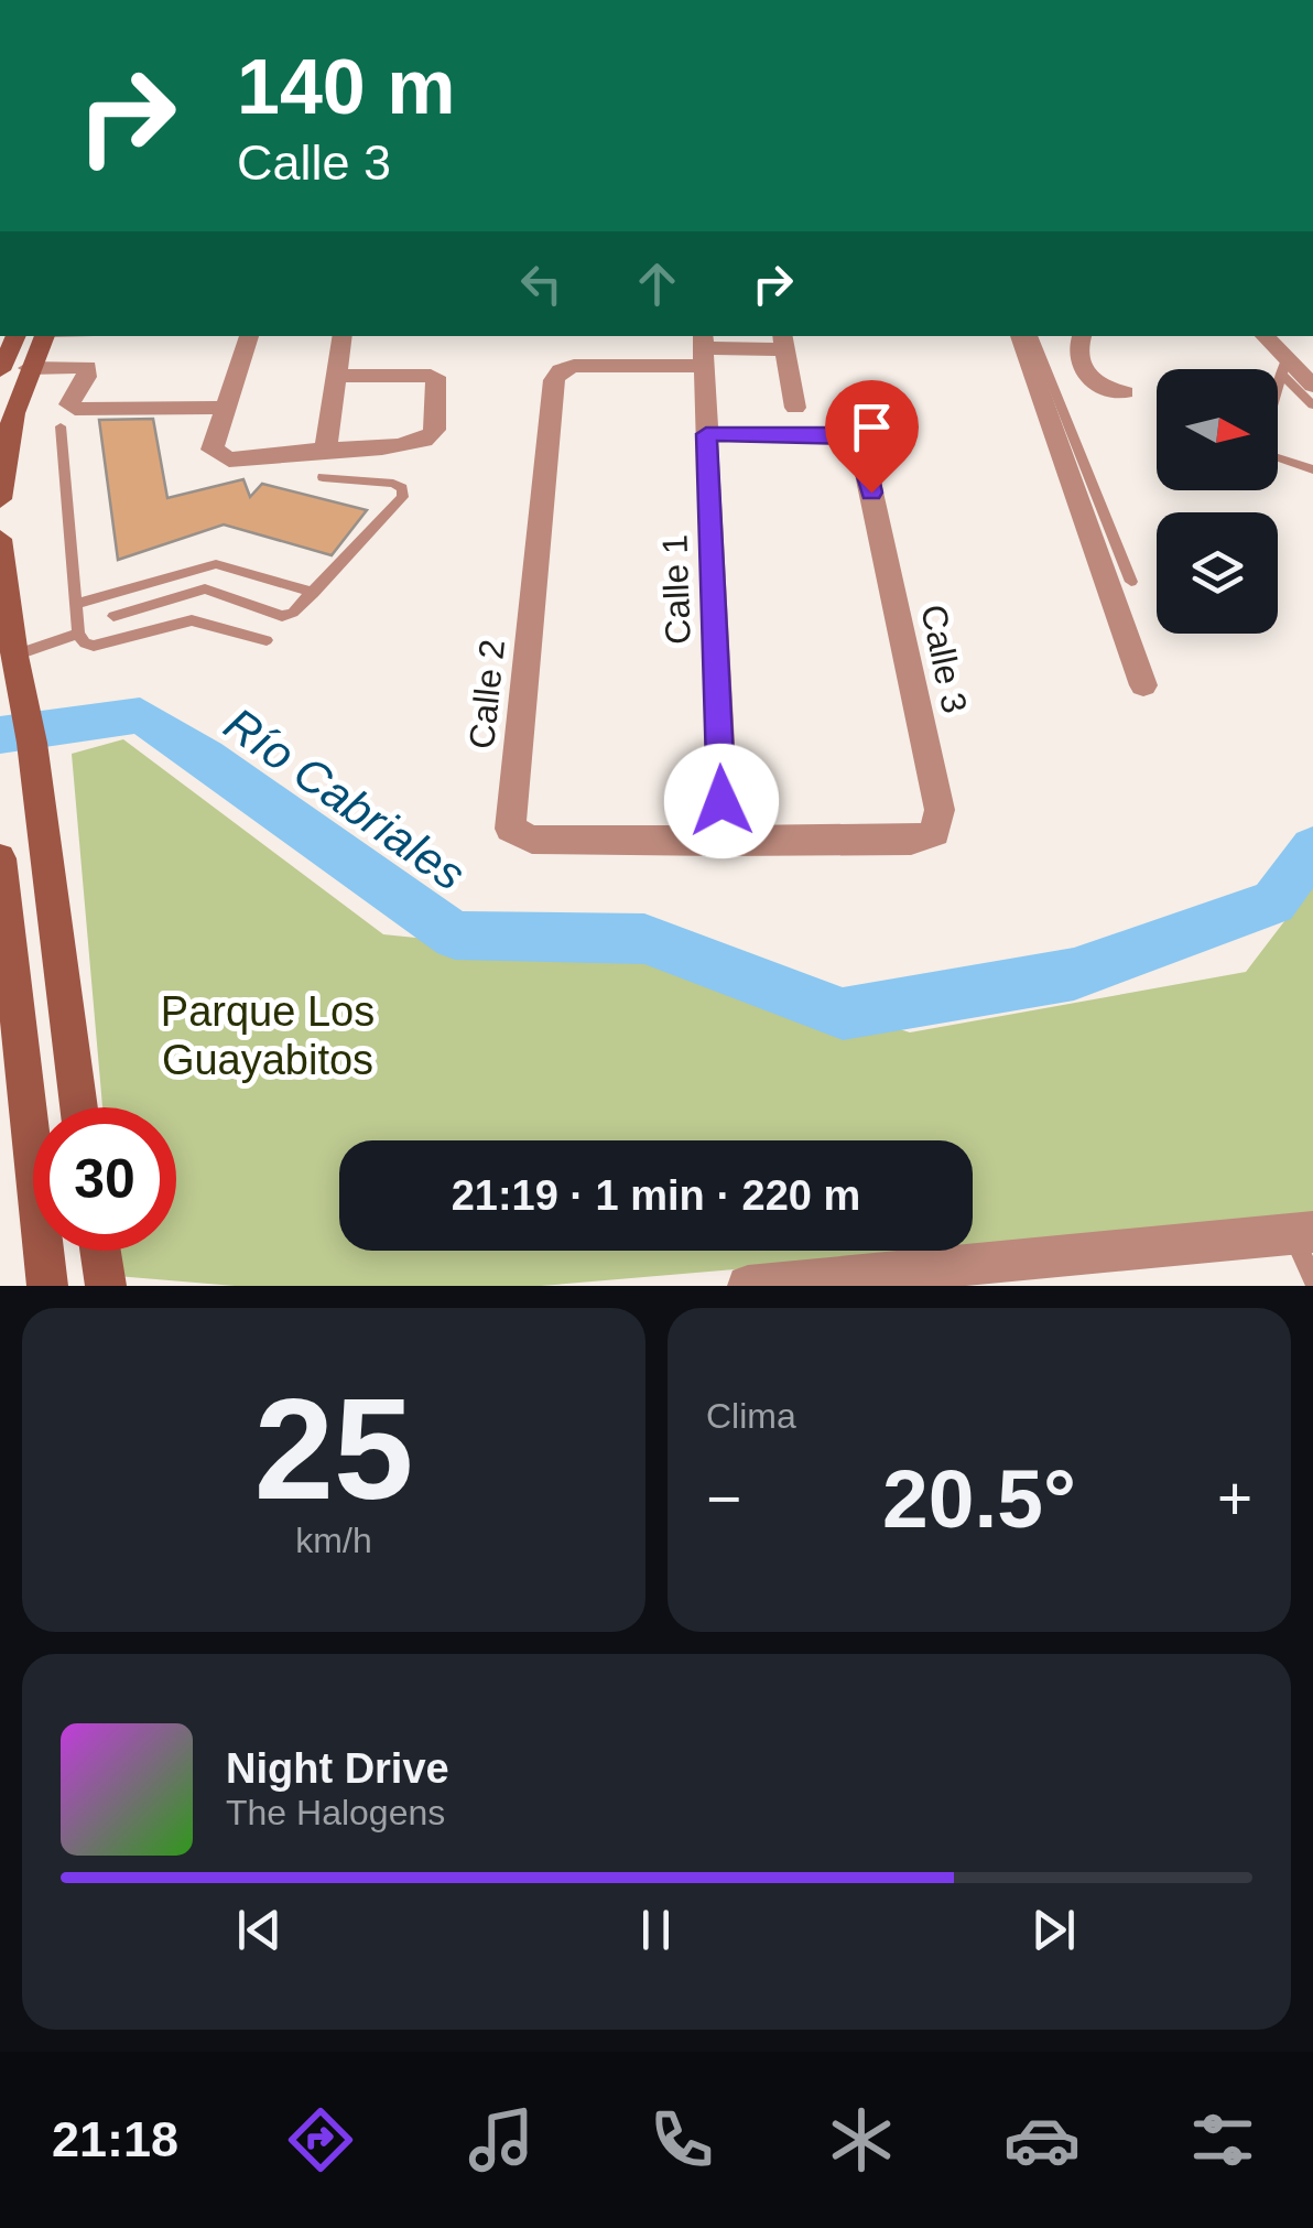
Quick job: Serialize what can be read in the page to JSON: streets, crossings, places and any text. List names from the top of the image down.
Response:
{
  "streets": {
    "street": ["Calle 1", "Calle 3", "Calle 2"]
  },
  "crossings": [
    ["Calle 1", "Calle 3"],
    ["Calle 1", "Calle 2"],
    ["Calle 3", "Calle 2"]
  ],
  "water": ["Río Cabriales"],
  "parks": ["Parque Los Guayabitos"],
  "north": "right",
  "page": {
    "turn": ["140 m", "Calle 3"],
    "limit": "30",
    "trip": "21:19 · 1 min · 220 m",
    "tile": [
      ["25", "km/h"],
      "Clima"
    ],
    "heat": ["−", "20.5°", "+"],
    "song": ["Night Drive", "The Halogens"],
    "tabs": "21:18"
  }
}
